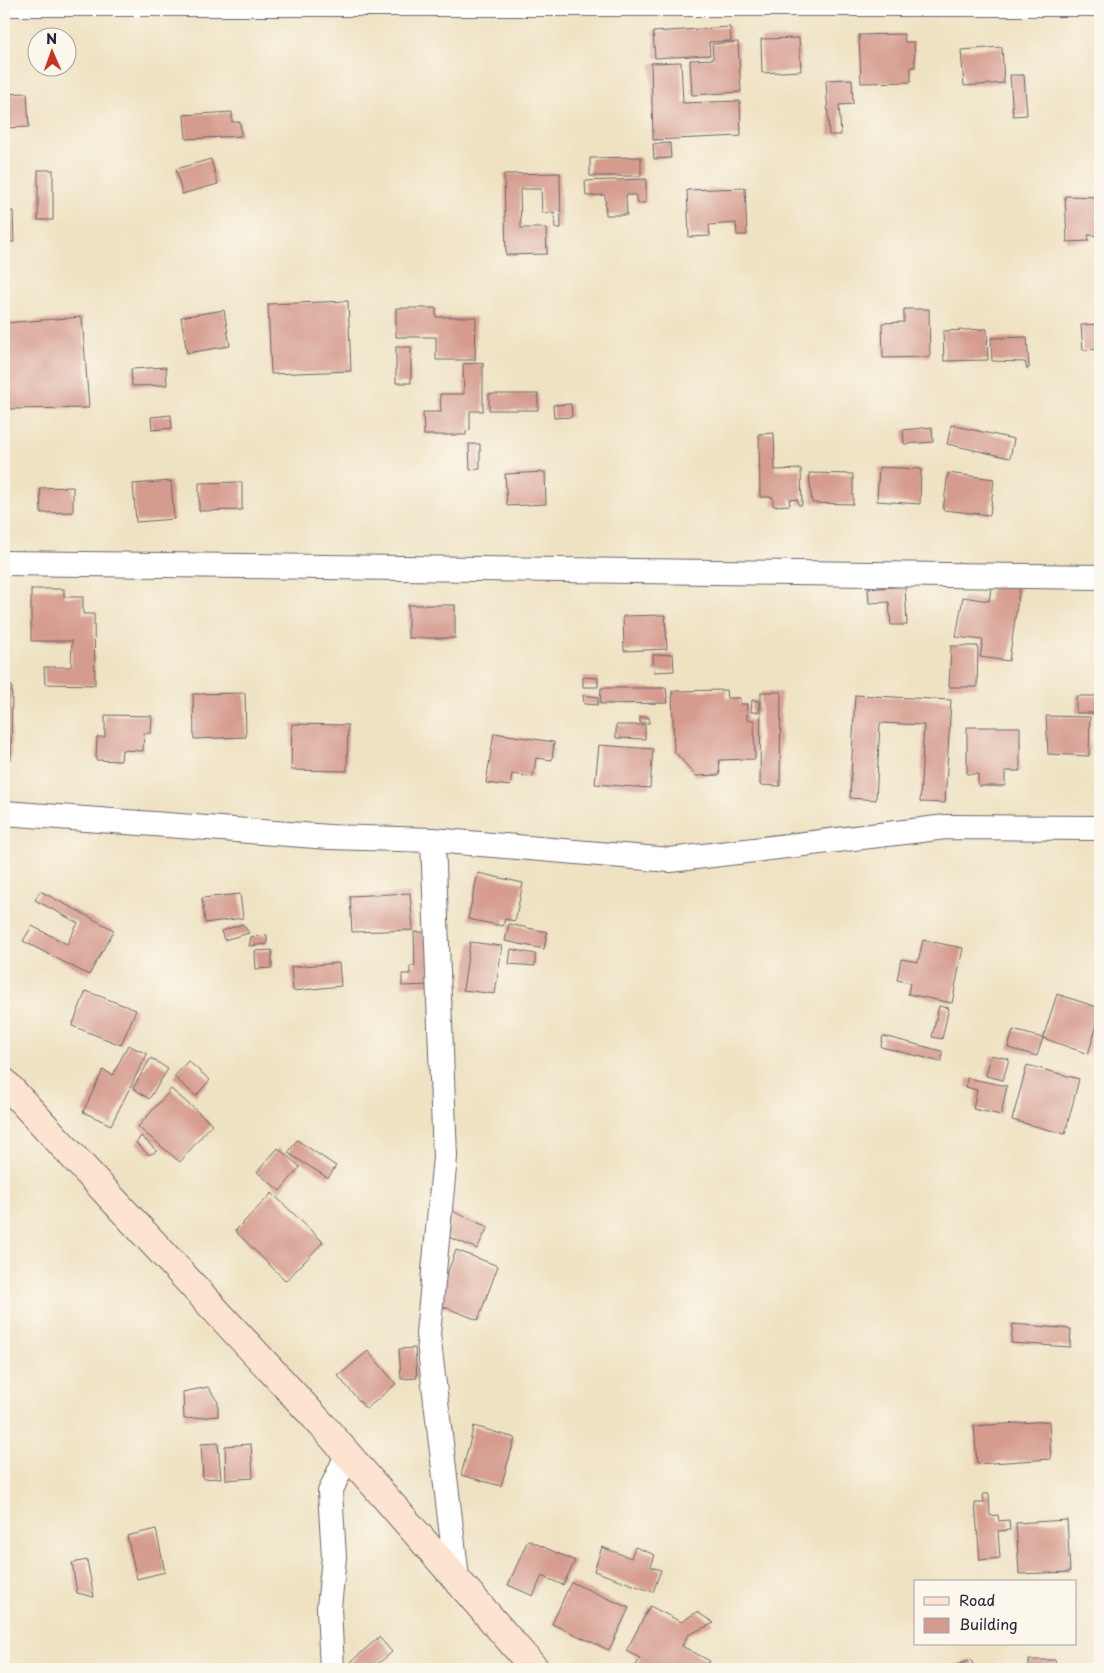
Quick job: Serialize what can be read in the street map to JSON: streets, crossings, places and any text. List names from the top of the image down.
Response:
{
  "legend": ["Road", "Building"],
  "north": "top"
}
